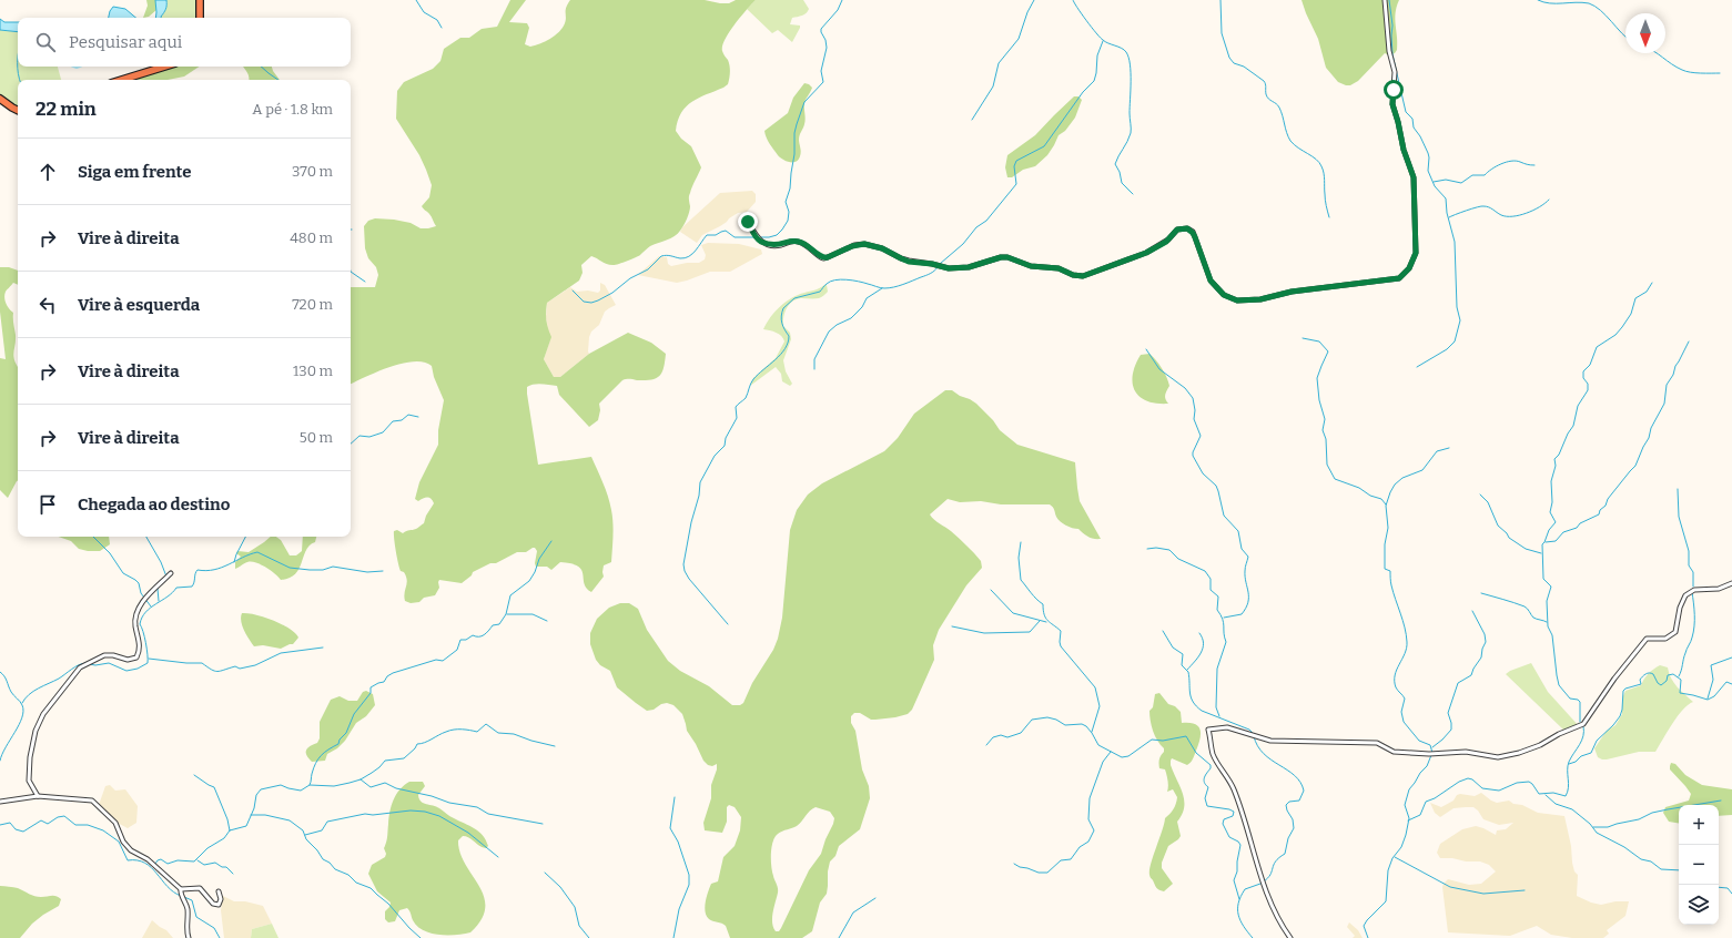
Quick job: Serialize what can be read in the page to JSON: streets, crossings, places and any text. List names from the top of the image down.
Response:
{
  "north": "bottom",
  "page": {
    "search": "Pesquisar aqui",
    "heading": ["22 min", "A pé · 1.8 km"],
    "list": [
      ["Siga em frente", "370 m"],
      ["Vire à direita", "480 m"],
      ["Vire à esquerda", "720 m"],
      ["Vire à direita", "130 m"],
      ["Vire à direita", "50 m"],
      "Chegada ao destino"
    ],
    "map_buttons": ["+", "−"]
  }
}
